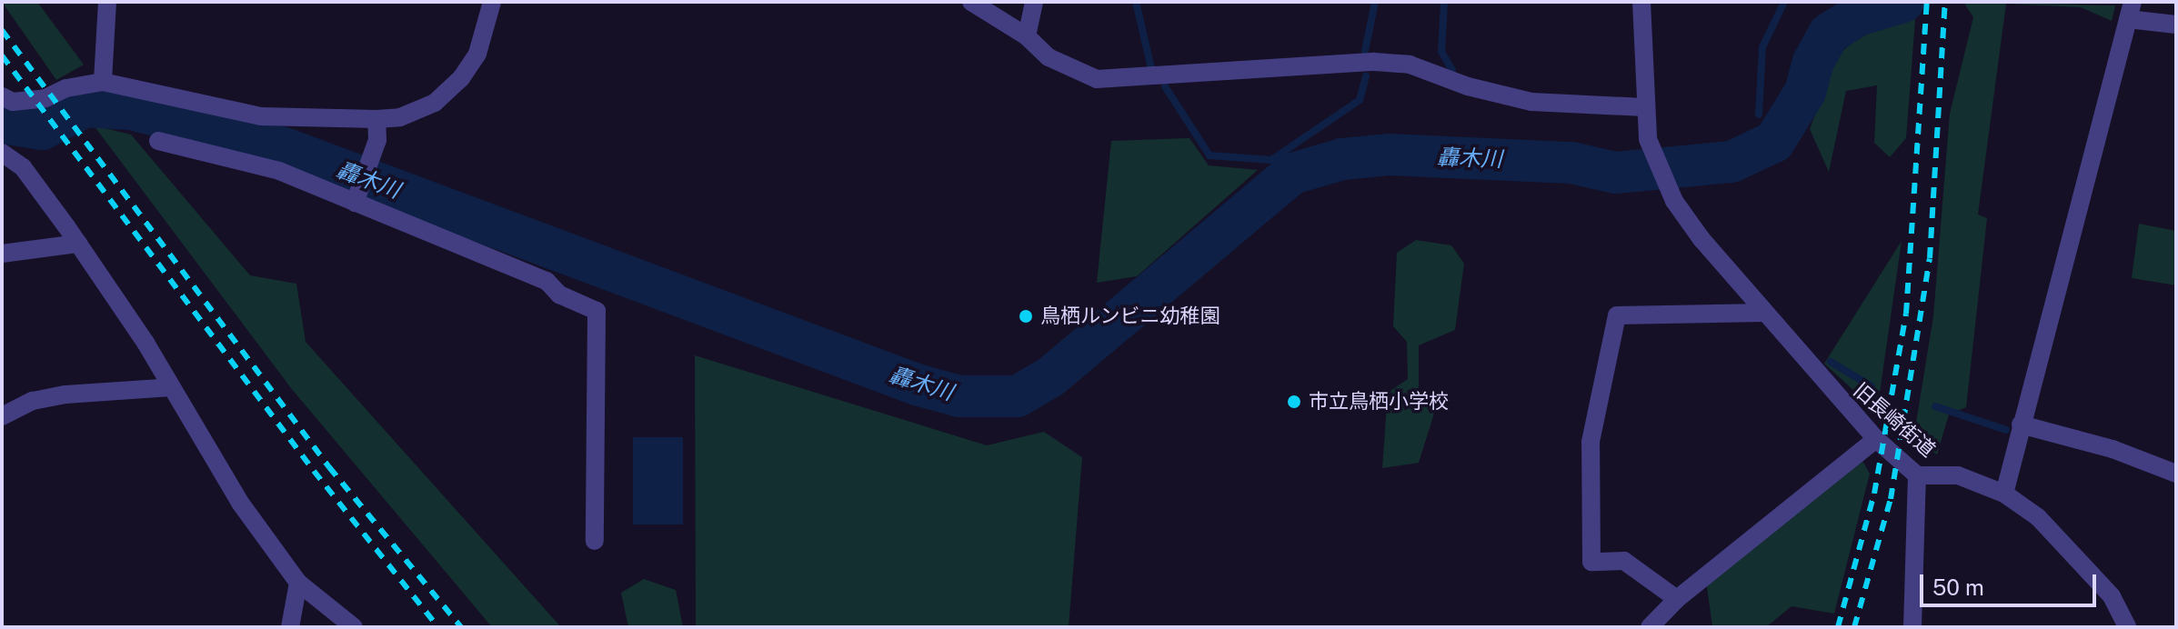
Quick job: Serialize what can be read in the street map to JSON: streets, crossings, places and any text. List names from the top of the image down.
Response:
{
  "streets": {
    "street": ["旧長崎街道"]
  },
  "water": ["轟木川"],
  "places": ["鳥栖ルンビニ幼稚園", "市立鳥栖小学校"],
  "scale_bar": "50 m"
}
